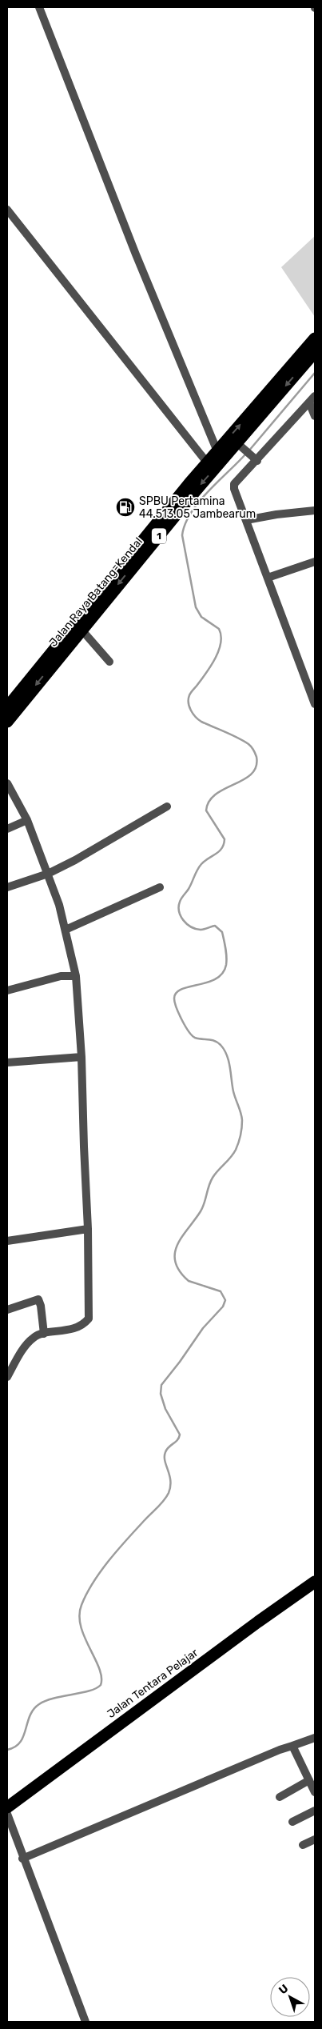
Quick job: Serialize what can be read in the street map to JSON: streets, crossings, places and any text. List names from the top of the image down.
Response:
{
  "streets": {
    "highway": ["1", "Jalan Raya Batang-Kendal", "Jalan Tentara Pelajar"]
  },
  "places": {
    "fuel station": ["SPBU Pertamina 44.513.05 Jambearum"]
  },
  "north": "top left"
}
